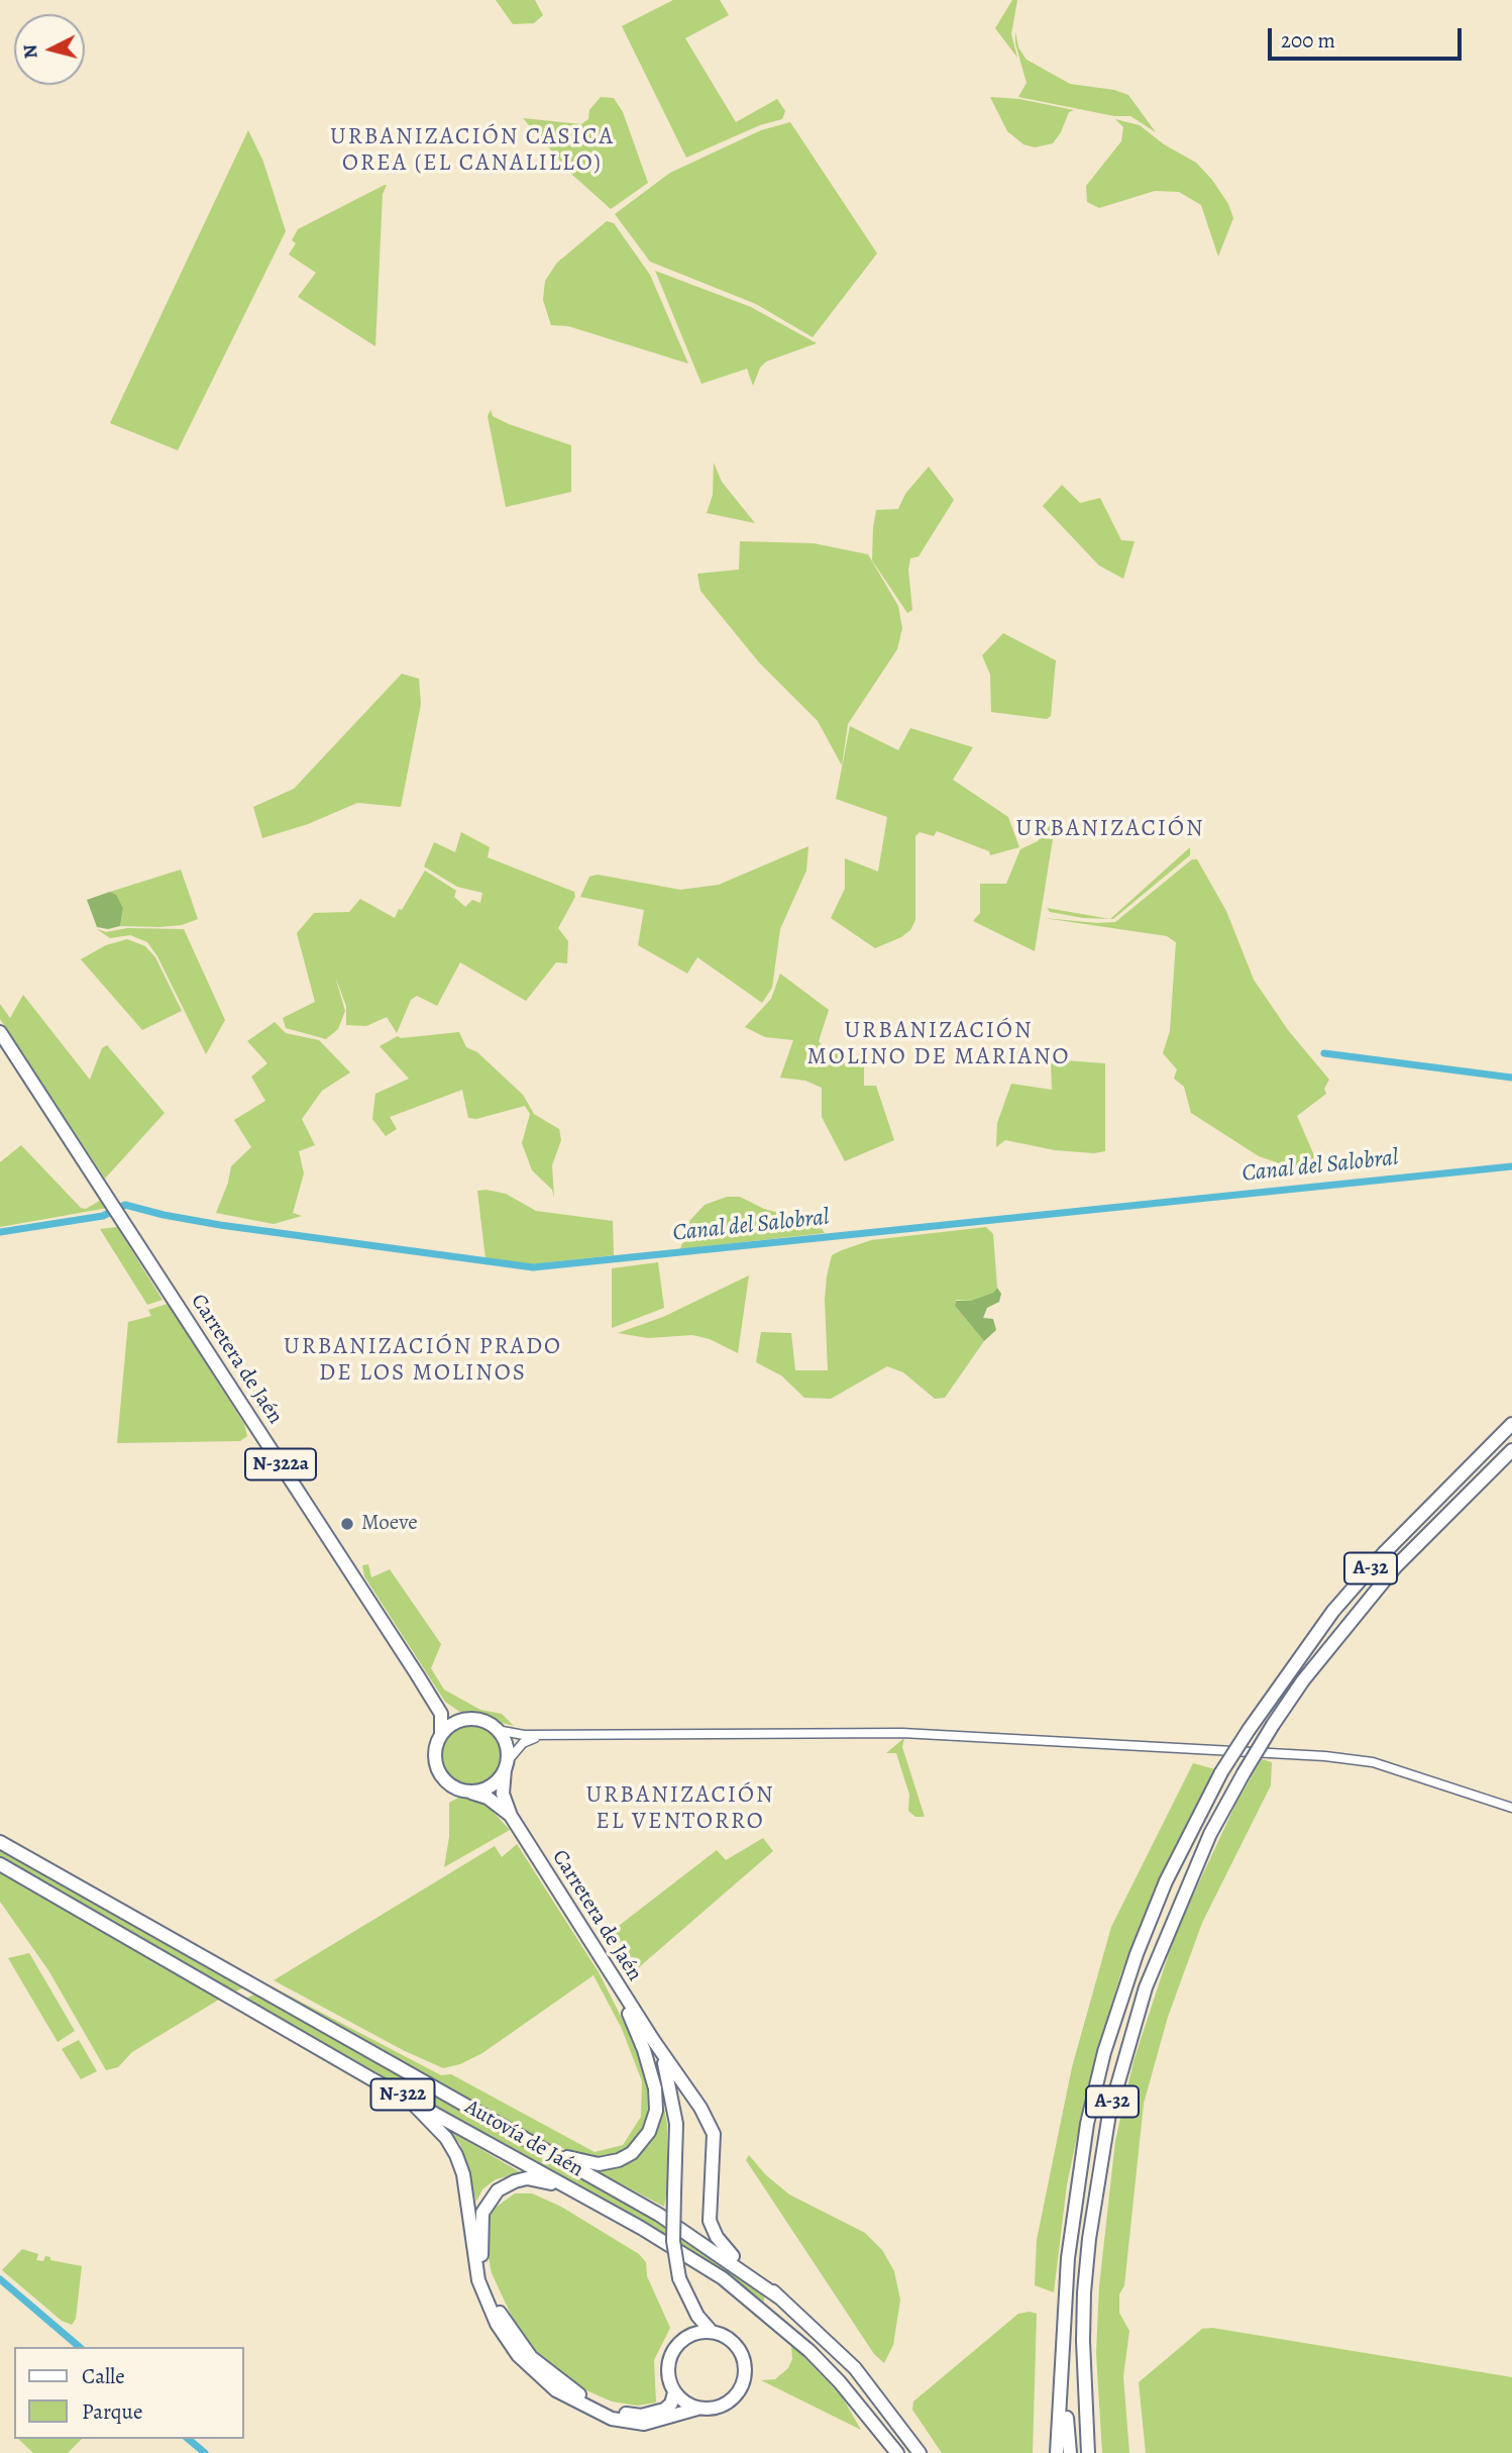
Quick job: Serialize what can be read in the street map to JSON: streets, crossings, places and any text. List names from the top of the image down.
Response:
{
  "streets": {
    "highway": [
      "Carretera de Jaén",
      "N-322a",
      "A-32",
      "N-322",
      "Autovía de Jaén"
    ]
  },
  "crossings": [
    ["Carretera de Jaén", "N-322a"],
    ["N-322", "Autovía de Jaén"]
  ],
  "districts": [
    "URBANIZACIÓN CASICA OREA (EL CANALILLO)",
    "URBANIZACIÓN",
    "URBANIZACIÓN MOLINO DE MARIANO",
    "URBANIZACIÓN PRADO DE LOS MOLINOS",
    "URBANIZACIÓN EL VENTORRO"
  ],
  "water": ["Canal del Salobral"],
  "places": ["Moeve"],
  "legend": ["Calle", "Parque"],
  "scale_bar": "200 m",
  "north": "left"
}
